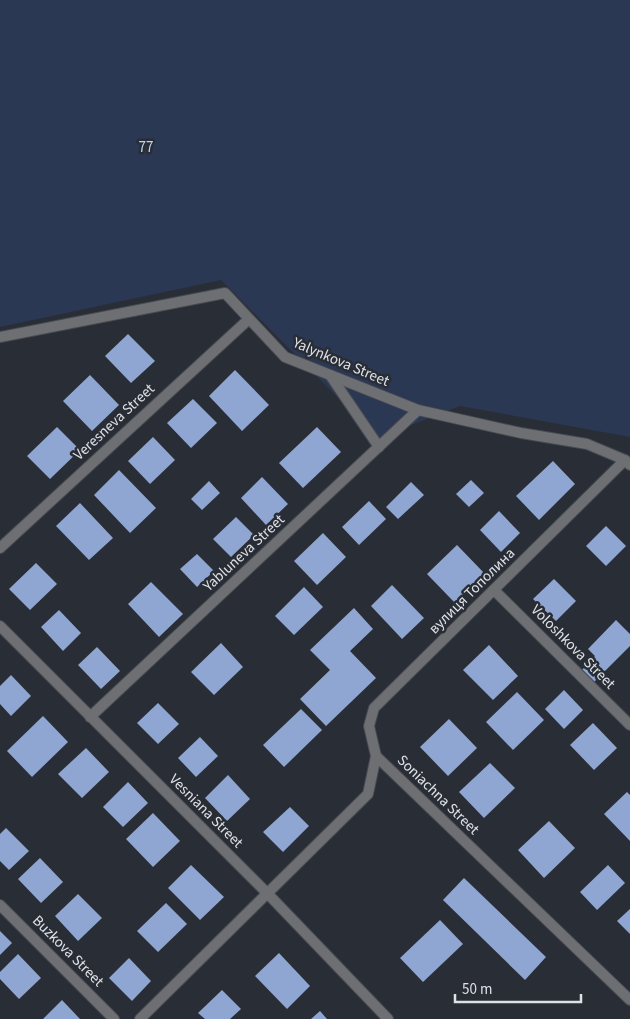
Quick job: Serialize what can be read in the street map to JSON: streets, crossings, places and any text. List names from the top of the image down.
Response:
{
  "streets": {
    "street": [
      "Yalynkova Street",
      "Veresneva Street",
      "Yabluneva Street",
      "вулиця Тополина",
      "Voloshkova Street",
      "Soniachna Street",
      "Vesniana Street",
      "Buzkova Street"
    ]
  },
  "crossings": [
    ["Yalynkova Street", "Veresneva Street"],
    ["Yalynkova Street", "Yabluneva Street"],
    ["Yalynkova Street", "вулиця Тополина"],
    ["Yabluneva Street", "Vesniana Street"],
    ["вулиця Тополина", "Voloshkova Street"],
    ["вулиця Тополина", "Soniachna Street"],
    ["Soniachna Street", "Vesniana Street"]
  ],
  "parks": ["77"],
  "scale_bar": "50 m"
}
